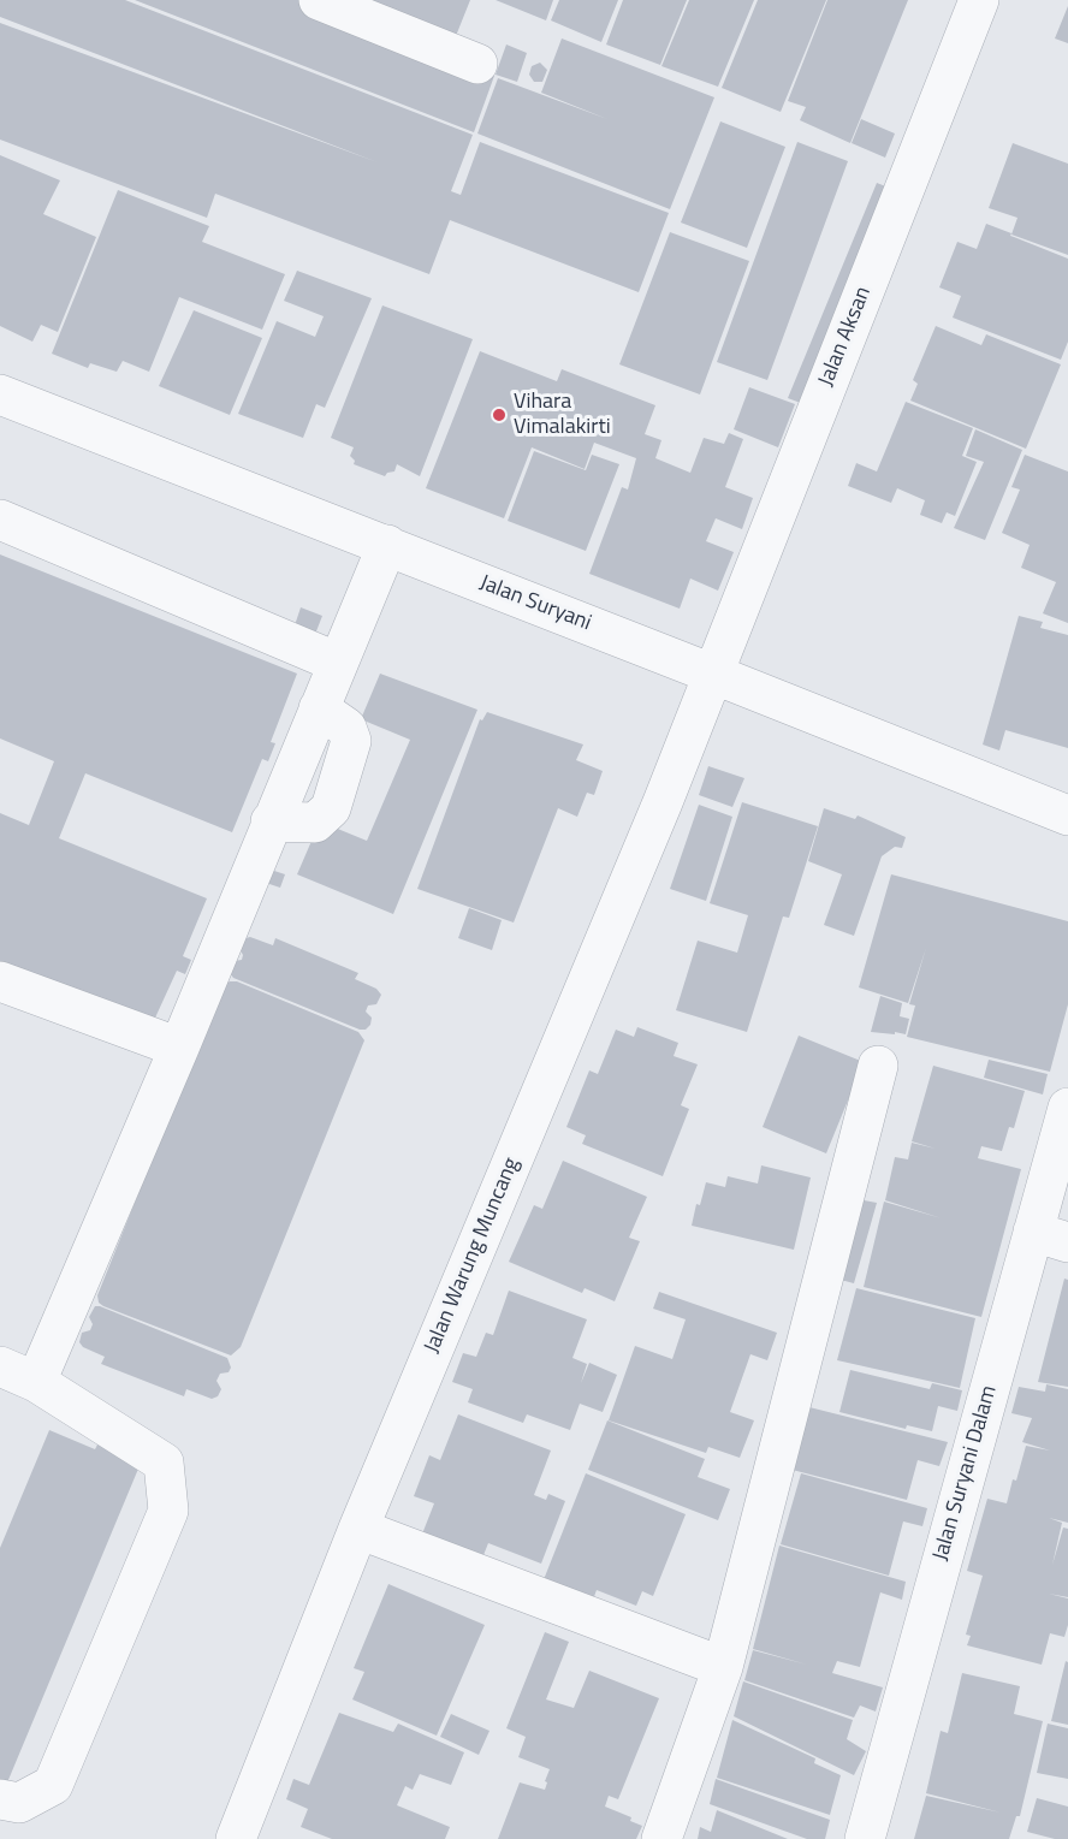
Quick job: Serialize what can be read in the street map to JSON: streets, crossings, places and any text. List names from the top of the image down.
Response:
{
  "streets": {
    "street": [
      "Jalan Aksan",
      "Jalan Suryani",
      "Jalan Warung Muncang",
      "Jalan Suryani Dalam"
    ]
  },
  "crossings": [
    ["Jalan Aksan", "Jalan Suryani"],
    ["Jalan Aksan", "Jalan Warung Muncang"],
    ["Jalan Suryani", "Jalan Warung Muncang"]
  ],
  "places": ["Vihara Vimalakirti"]
}
